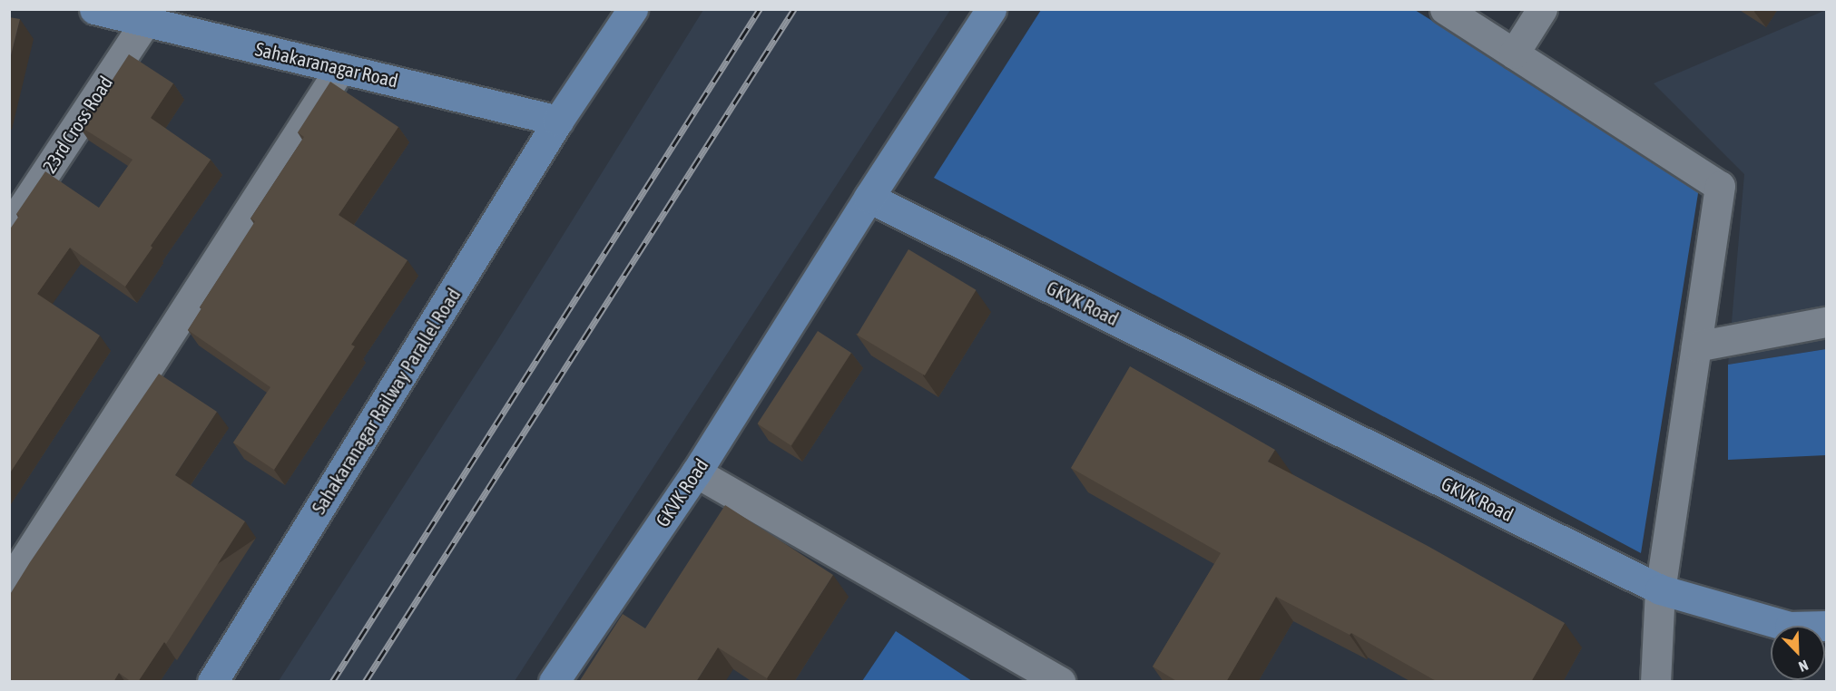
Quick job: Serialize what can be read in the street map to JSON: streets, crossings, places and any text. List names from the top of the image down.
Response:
{
  "streets": {
    "main road": ["Sahakaranagar Road", "GKVK Road", "Sahakaranagar Railway Parallel Road"],
    "street": ["23rd Cross Road"]
  },
  "crossings": [
    ["Sahakaranagar Road", "23rd Cross Road"],
    ["Sahakaranagar Road", "Sahakaranagar Railway Parallel Road"]
  ],
  "north": "bottom right"
}
